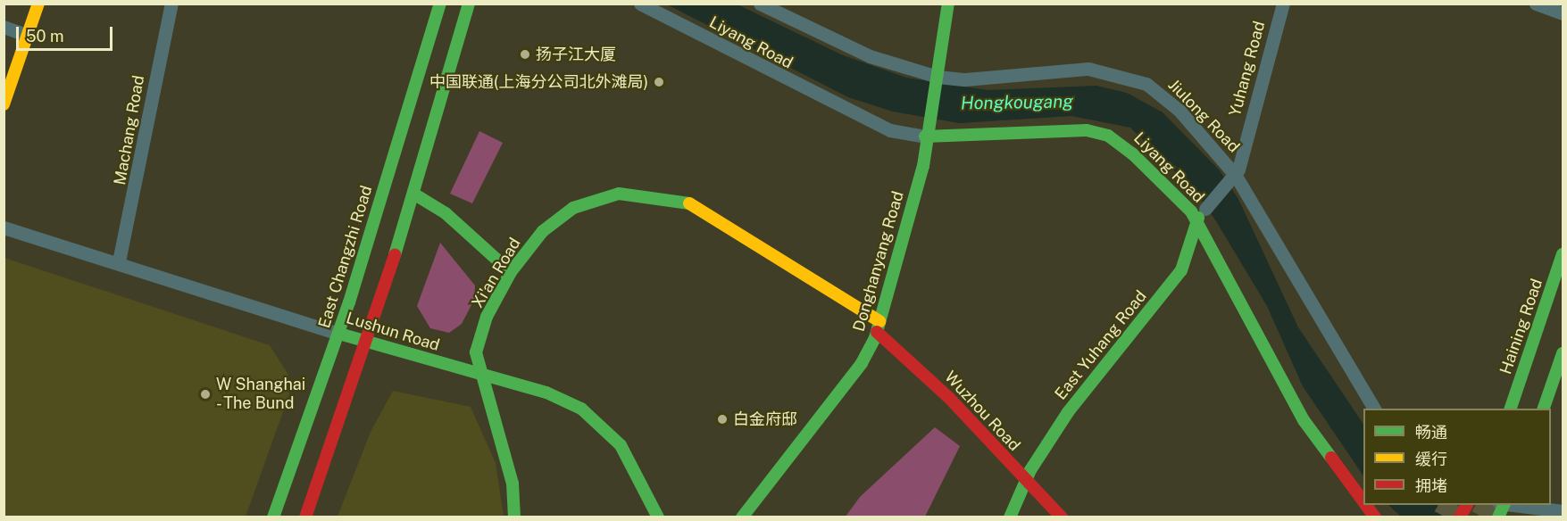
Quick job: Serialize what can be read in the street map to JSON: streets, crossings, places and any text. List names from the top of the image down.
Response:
{
  "streets": {
    "street": [
      "Liyang Road",
      "Yuhang Road",
      "Jiulong Road",
      "Machang Road",
      "East Changzhi Road",
      "Donghanyang Road",
      "Xi'an Road",
      "Haining Road",
      "Lushun Road",
      "East Yuhang Road",
      "Wuzhou Road"
    ]
  },
  "crossings": [
    ["Liyang Road", "Donghanyang Road"],
    ["Liyang Road", "East Yuhang Road"],
    ["Yuhang Road", "Jiulong Road"],
    ["Yuhang Road", "East Yuhang Road"],
    ["Jiulong Road", "Donghanyang Road"],
    ["Machang Road", "Lushun Road"],
    ["East Changzhi Road", "Lushun Road"],
    ["Donghanyang Road", "Xi'an Road"],
    ["Donghanyang Road", "Wuzhou Road"],
    ["Xi'an Road", "Lushun Road"],
    ["Xi'an Road", "Wuzhou Road"],
    ["East Yuhang Road", "Wuzhou Road"]
  ],
  "water": ["Hongkougang"],
  "places": [
    "扬子江大厦",
    "中国联通(上海分公司北外滩局)",
    "W Shanghai - The Bund",
    "白金府邸"
  ],
  "legend": ["畅通", "缓行", "拥堵"],
  "scale_bar": "50 m"
}
